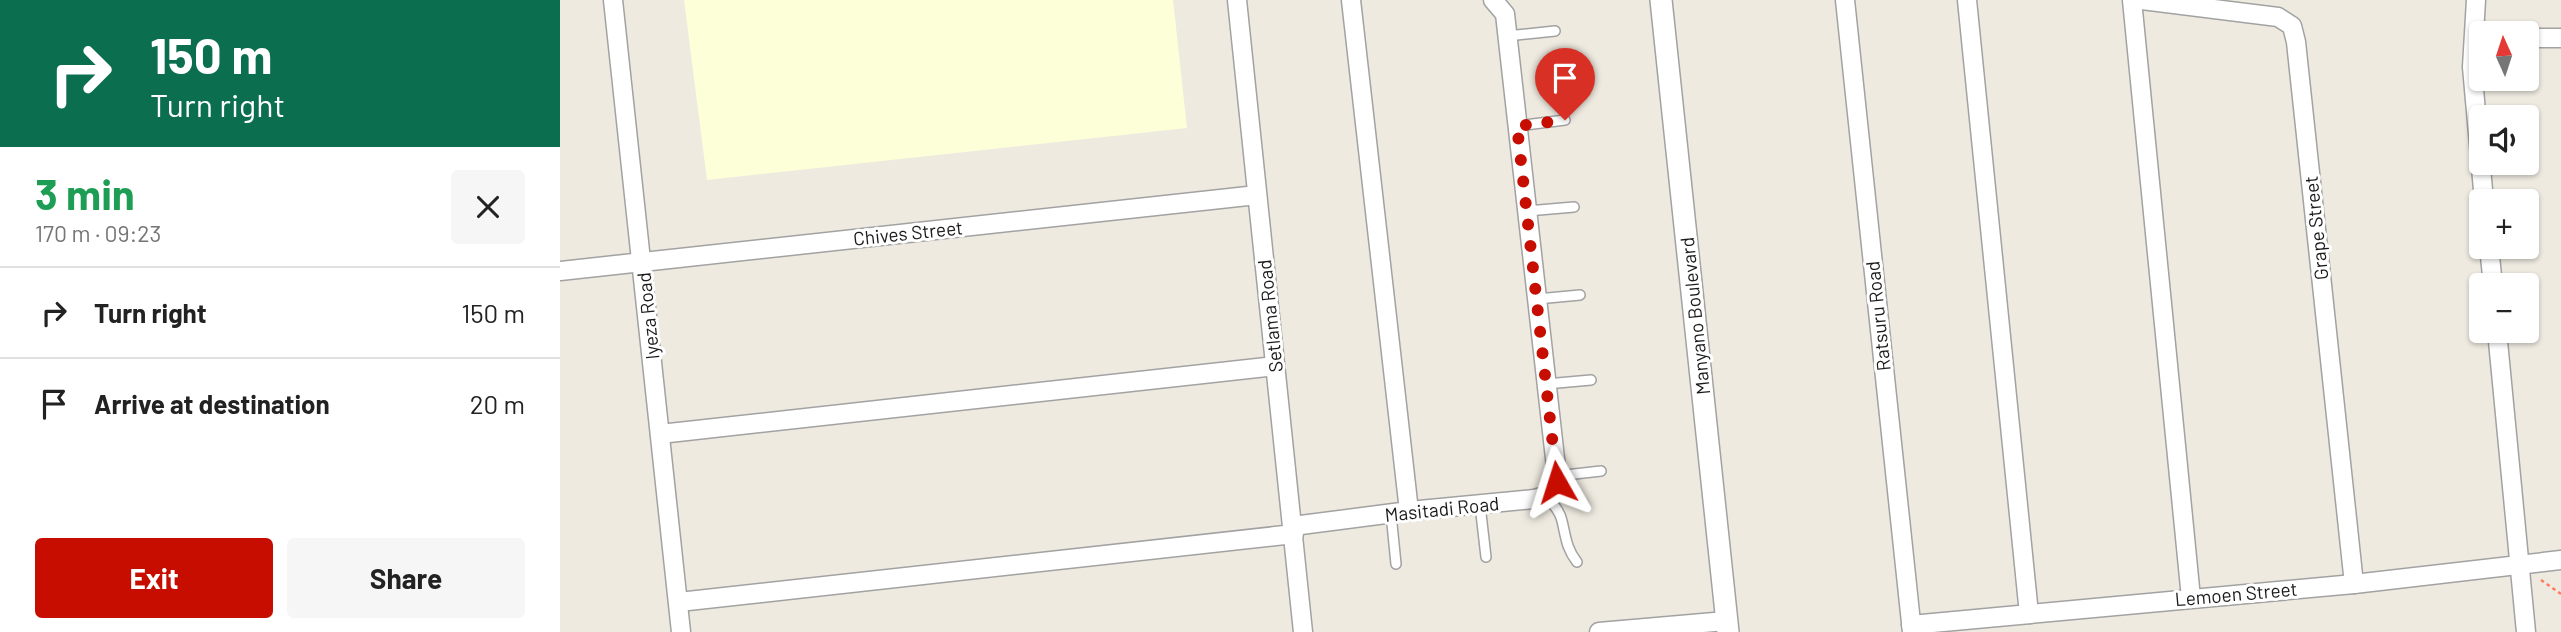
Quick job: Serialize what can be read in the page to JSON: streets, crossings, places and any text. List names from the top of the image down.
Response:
{
  "streets": {
    "street": [
      "Grape Street",
      "Chives Street",
      "Iyeza Road",
      "Setlama Road",
      "Manyano Boulevard",
      "Ratsuru Road",
      "Masitadi Road",
      "Lemoen Street"
    ]
  },
  "crossings": [
    ["Grape Street", "Lemoen Street"],
    ["Chives Street", "Iyeza Road"],
    ["Chives Street", "Setlama Road"],
    ["Iyeza Road", "Masitadi Road"],
    ["Setlama Road", "Masitadi Road"],
    ["Ratsuru Road", "Lemoen Street"]
  ],
  "north": "top",
  "page": {
    "turn": ["150 m", "Turn right"],
    "map_buttons": ["+", "−"],
    "heading": ["3 min", "170 m · 09:23"],
    "list": [
      {
        "name": "Turn right",
        "value": "150 m"
      },
      {
        "name": "Arrive at destination",
        "value": "20 m"
      }
    ],
    "buttons": ["Exit", "Share"]
  }
}
